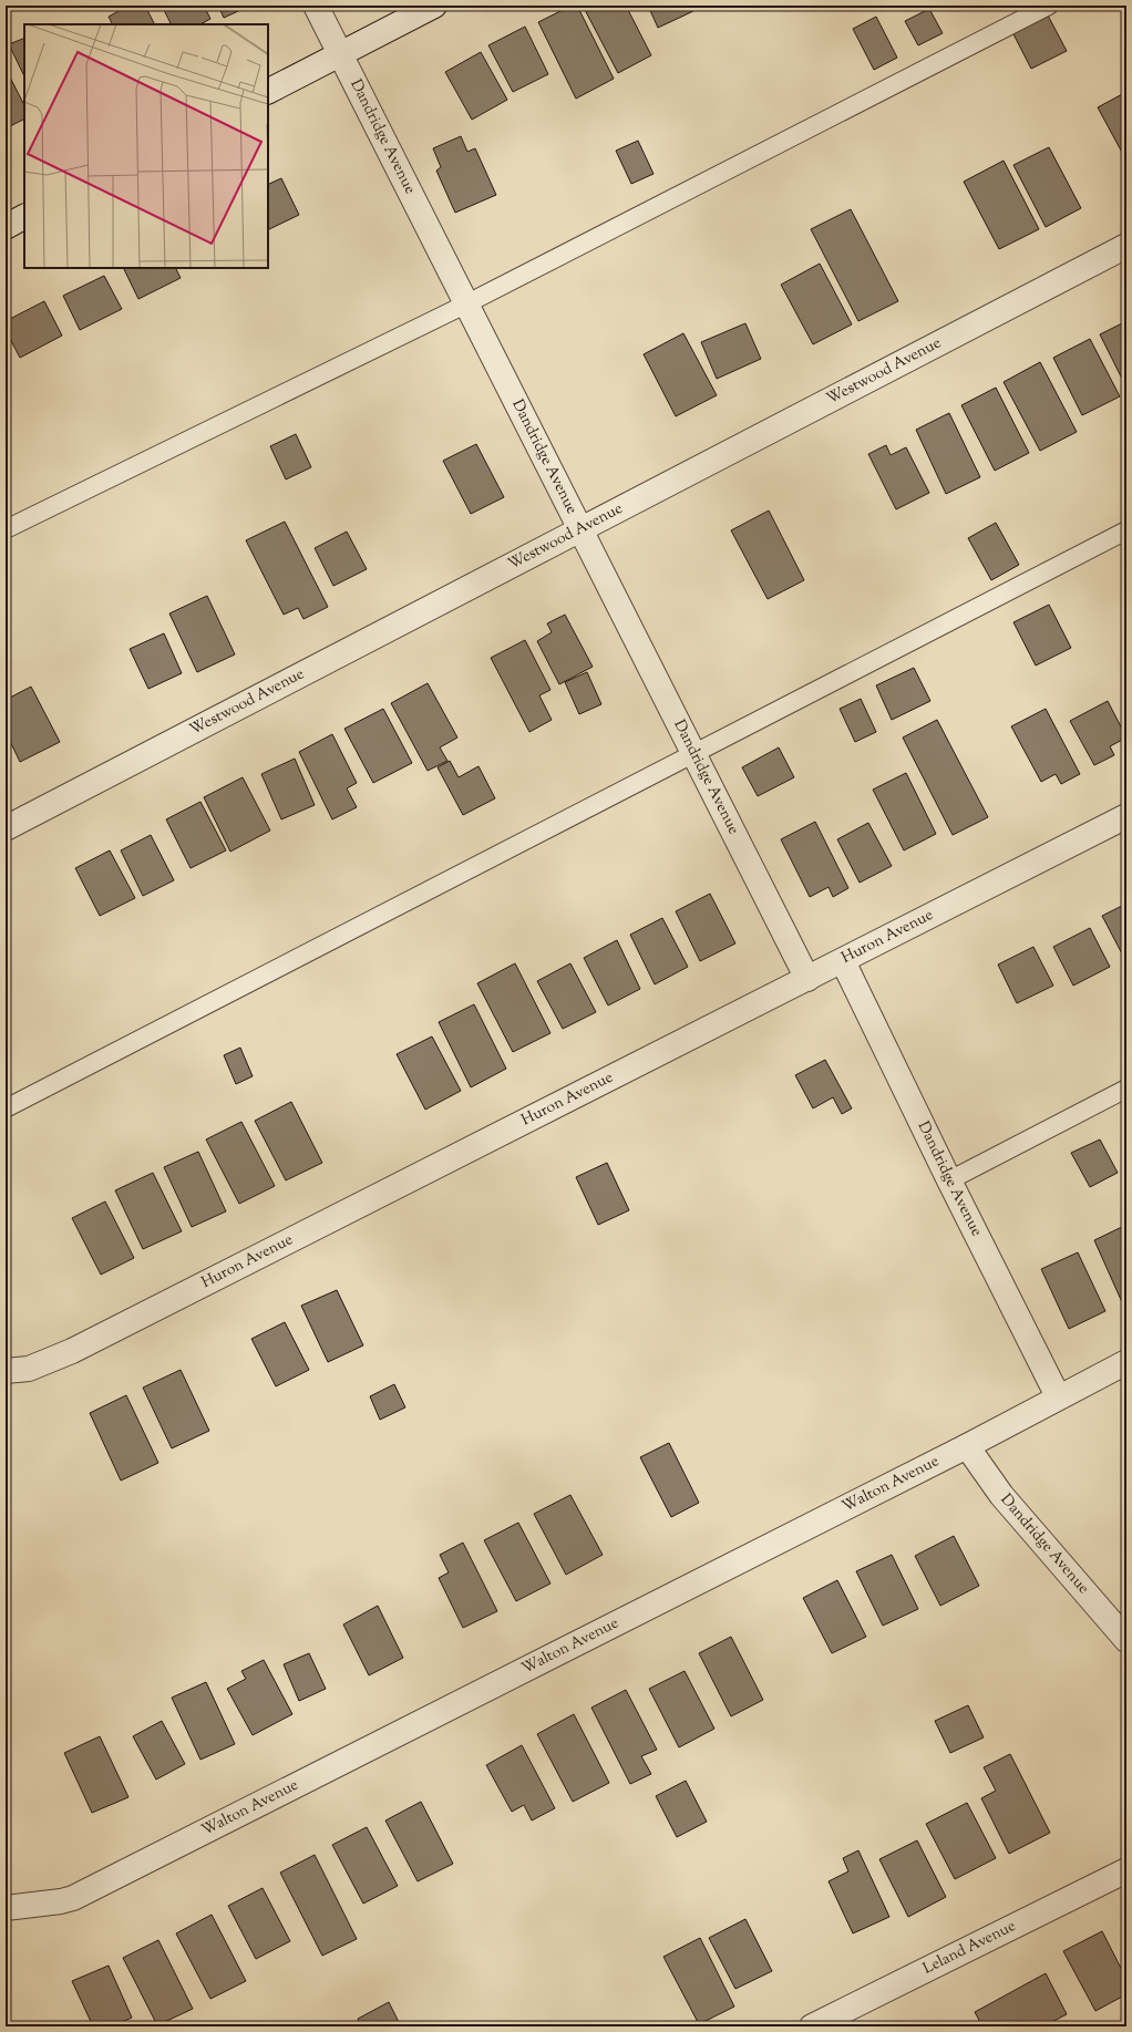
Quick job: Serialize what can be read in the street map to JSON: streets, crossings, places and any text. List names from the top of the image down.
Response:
{
  "streets": {
    "street": [
      "Dandridge Avenue",
      "Westwood Avenue",
      "Huron Avenue",
      "Walton Avenue",
      "Leland Avenue"
    ]
  },
  "crossings": [
    ["Dandridge Avenue", "Westwood Avenue"],
    ["Dandridge Avenue", "Huron Avenue"],
    ["Dandridge Avenue", "Walton Avenue"]
  ]
}
